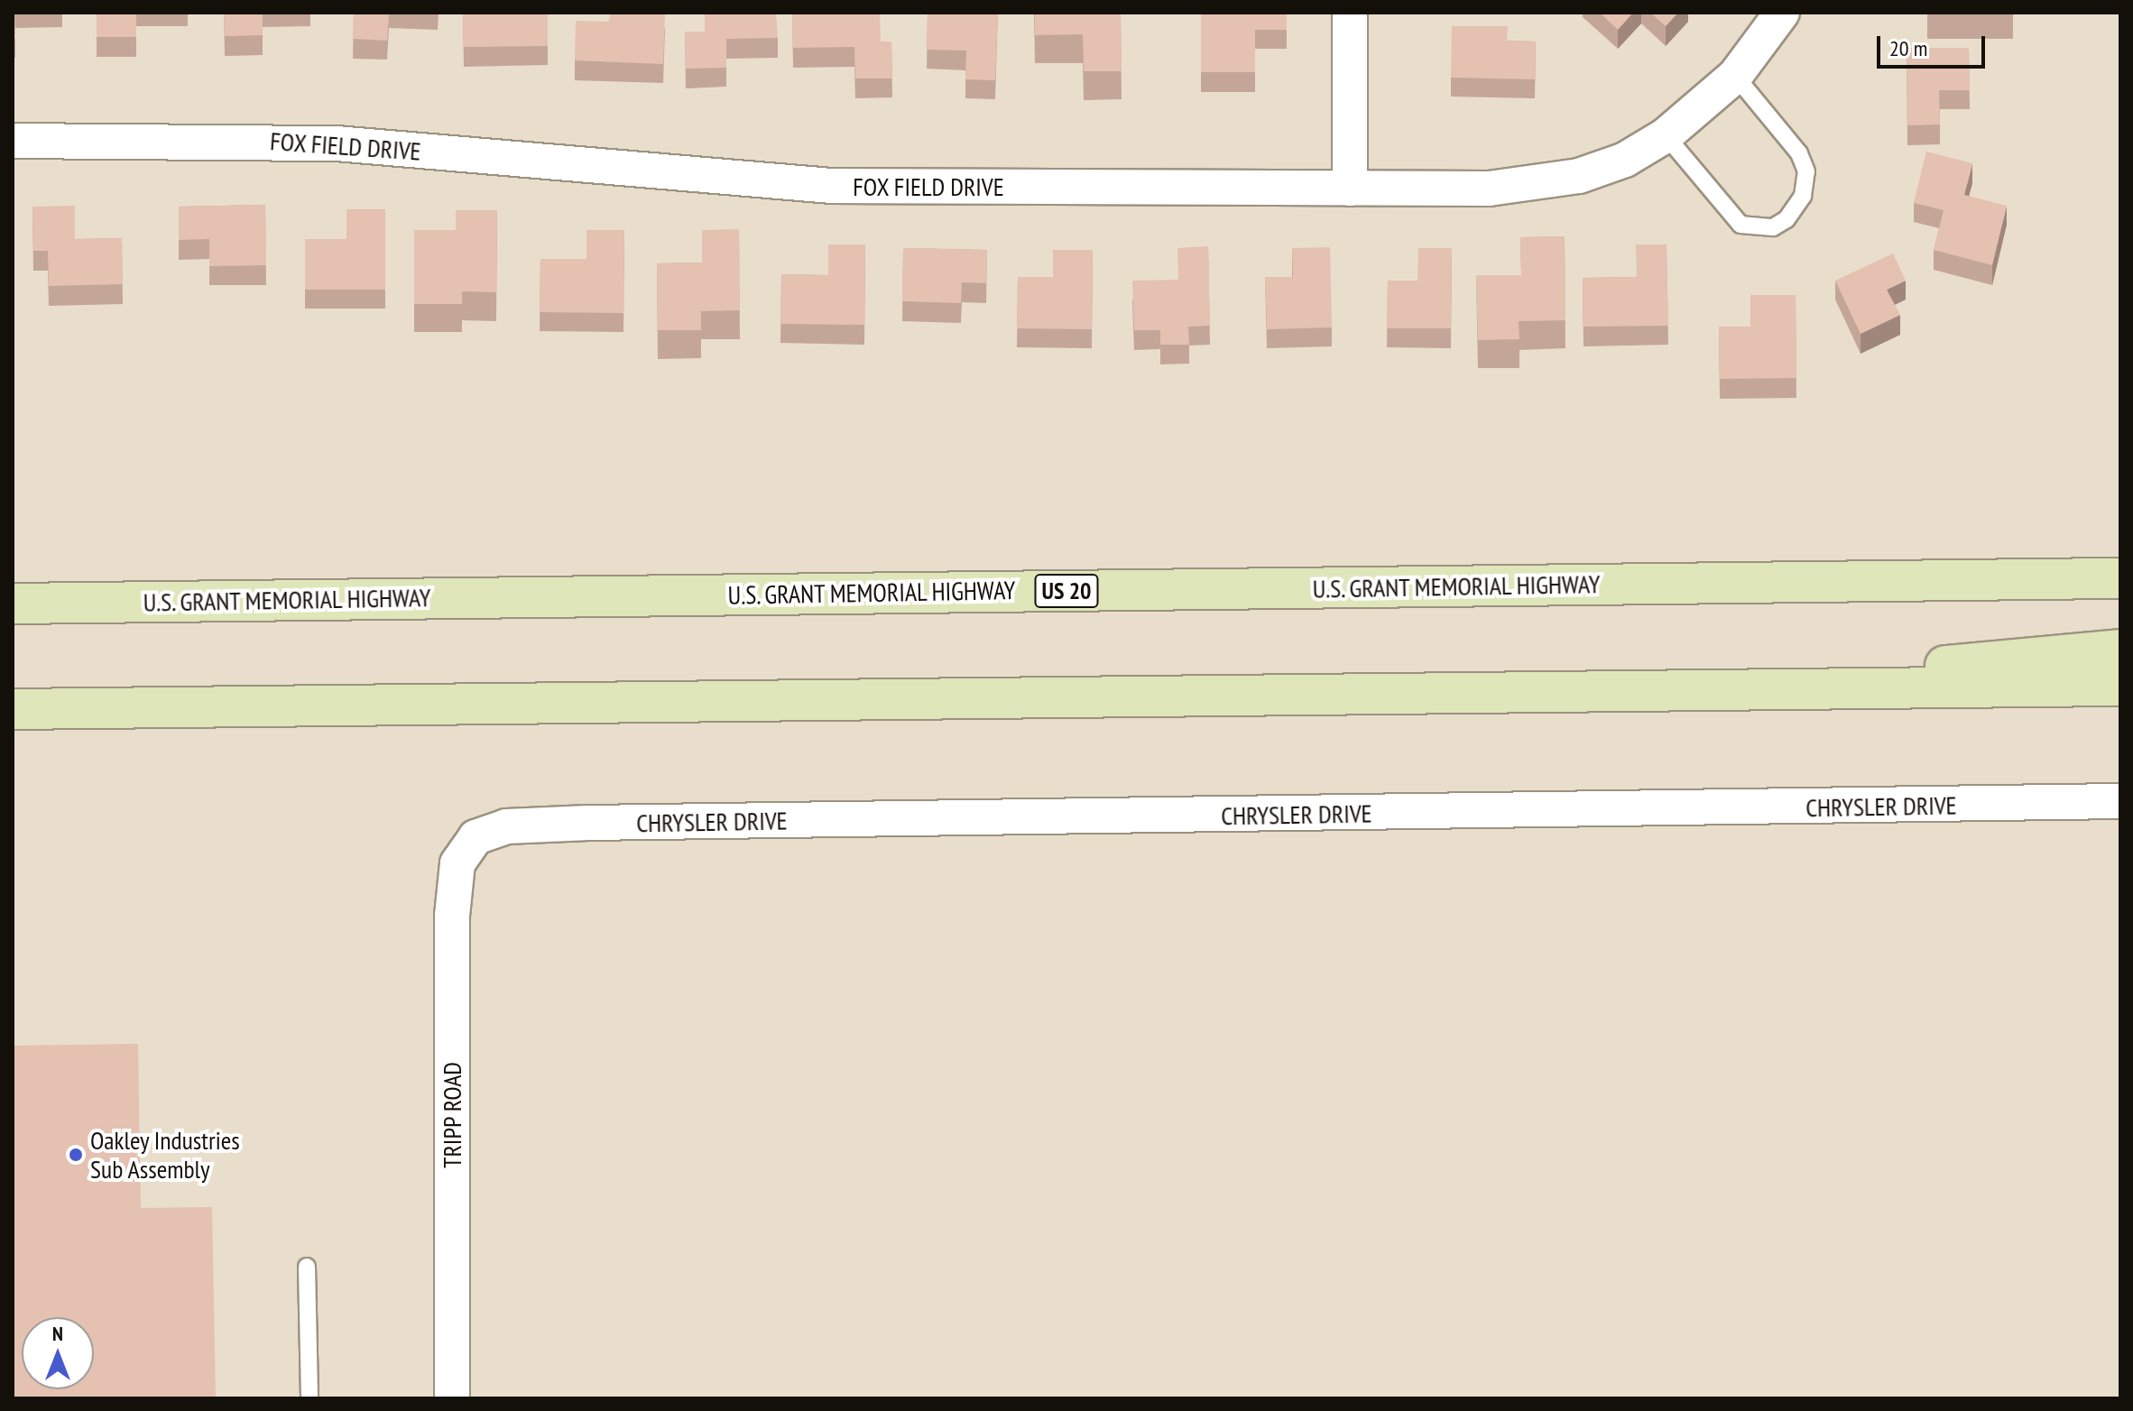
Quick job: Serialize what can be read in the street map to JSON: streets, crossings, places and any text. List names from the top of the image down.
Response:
{
  "streets": {
    "main road": ["U.S. GRANT MEMORIAL HIGHWAY", "US 20"],
    "street": ["FOX FIELD DRIVE", "CHRYSLER DRIVE", "TRIPP ROAD"]
  },
  "crossings": [
    ["CHRYSLER DRIVE", "TRIPP ROAD"]
  ],
  "places": ["Oakley Industries Sub Assembly"],
  "scale_bar": "20 m",
  "north": "top"
}
